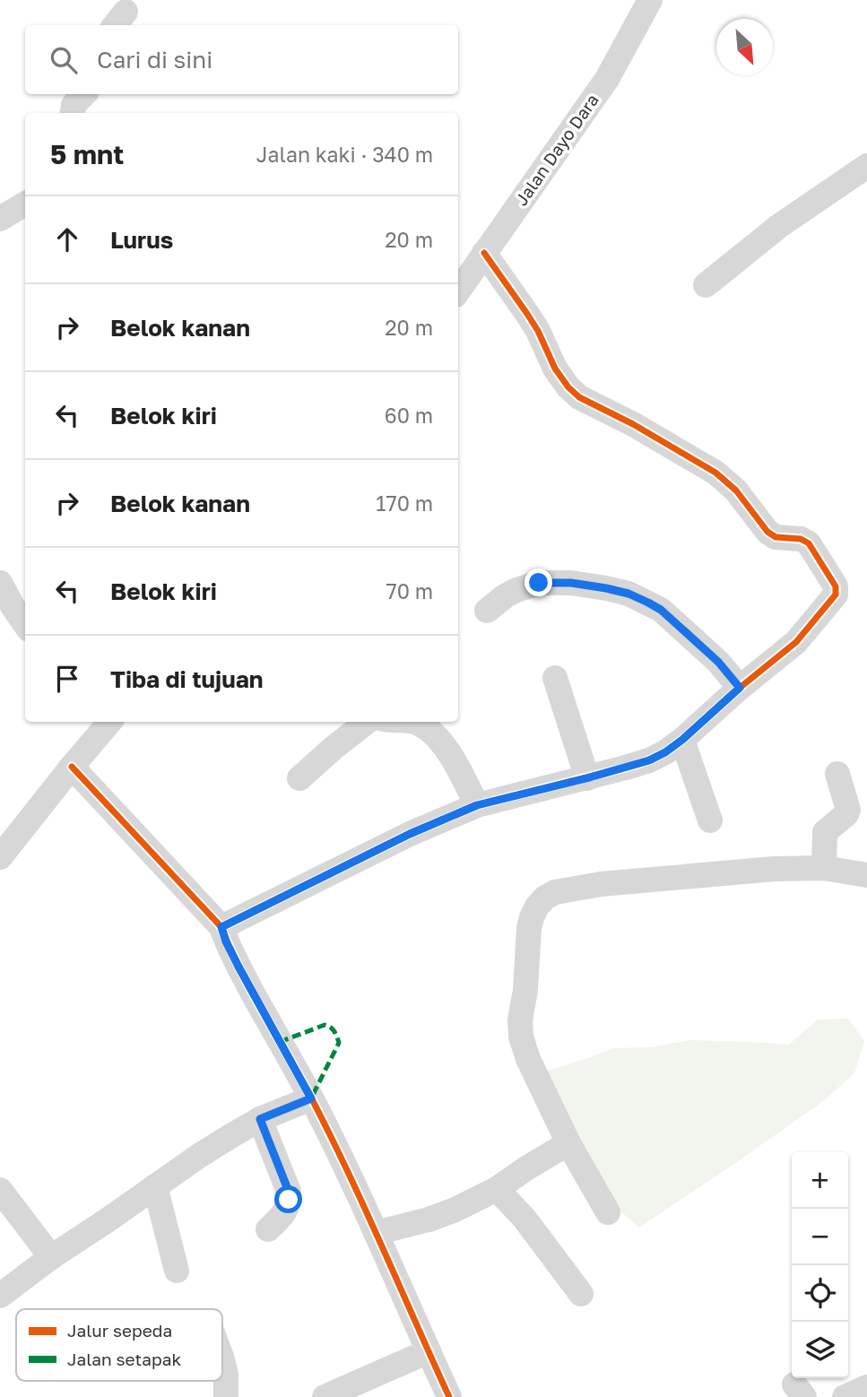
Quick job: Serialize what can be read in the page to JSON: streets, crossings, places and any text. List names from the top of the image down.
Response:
{
  "streets": {
    "street": ["Jalan Dayo Dara"]
  },
  "legend": ["Jalur sepeda", "Jalan setapak"],
  "north": "bottom right",
  "page": {
    "search": "Cari di sini",
    "heading": ["5 mnt", "Jalan kaki · 340 m"],
    "list": [
      ["Lurus", "20 m"],
      ["Belok kanan", "20 m"],
      ["Belok kiri", "60 m"],
      ["Belok kanan", "170 m"],
      ["Belok kiri", "70 m"],
      "Tiba di tujuan"
    ],
    "map_buttons": ["+", "−"]
  }
}
